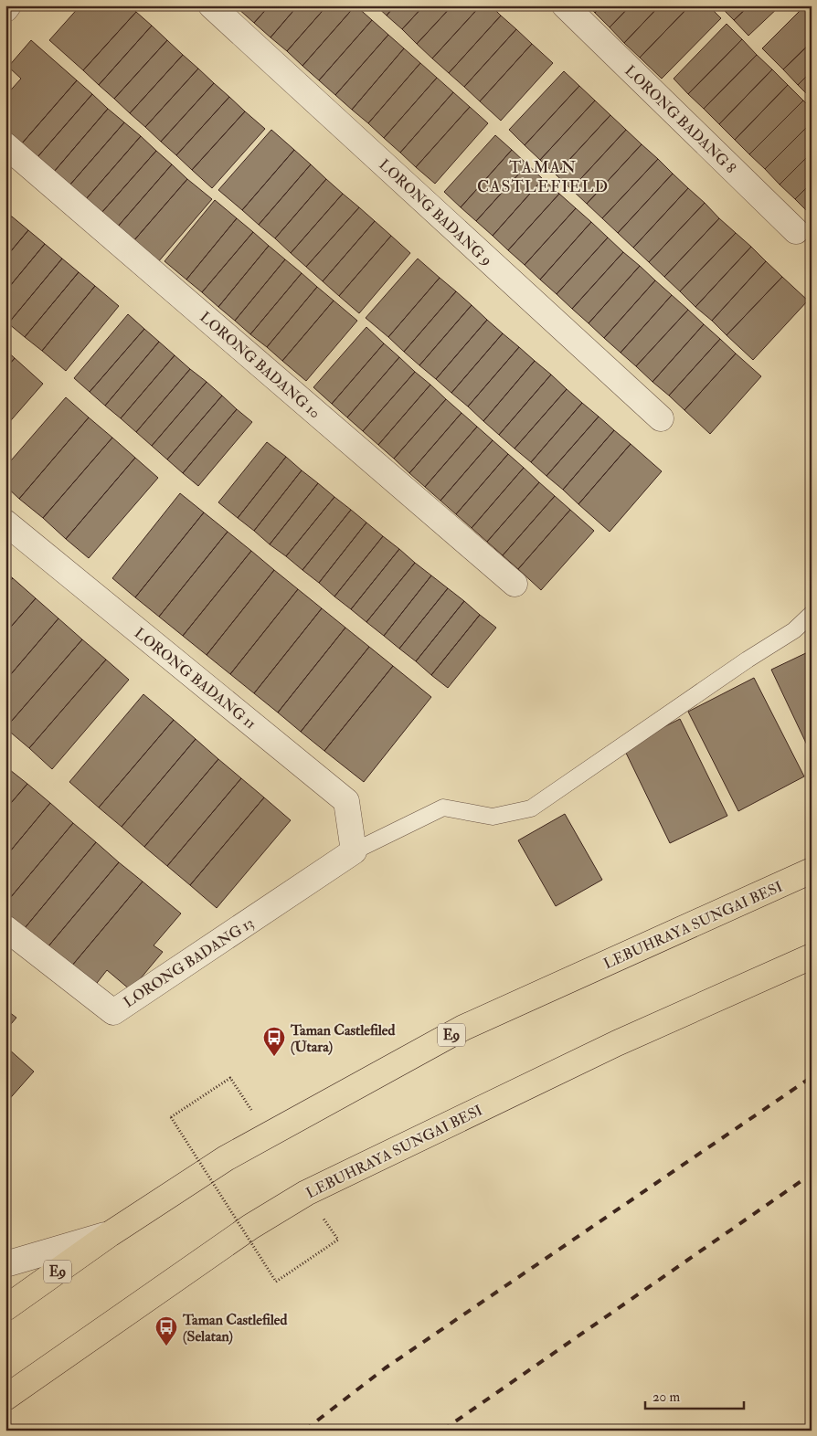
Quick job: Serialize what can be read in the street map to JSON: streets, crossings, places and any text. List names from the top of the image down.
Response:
{
  "streets": {
    "highway": ["LEBUHRAYA SUNGAI BESI", "E9"],
    "street": [
      "LORONG BADANG 8",
      "LORONG BADANG 9",
      "LORONG BADANG 10",
      "LORONG BADANG 11",
      "LORONG BADANG 13"
    ]
  },
  "crossings": [
    ["LORONG BADANG 11", "LORONG BADANG 13"]
  ],
  "districts": ["TAMAN CASTLEFIELD"],
  "places": {
    "bus stop": ["Taman Castlefiled (Utara)", "Taman Castlefiled (Selatan)"]
  },
  "scale_bar": "20 m"
}
